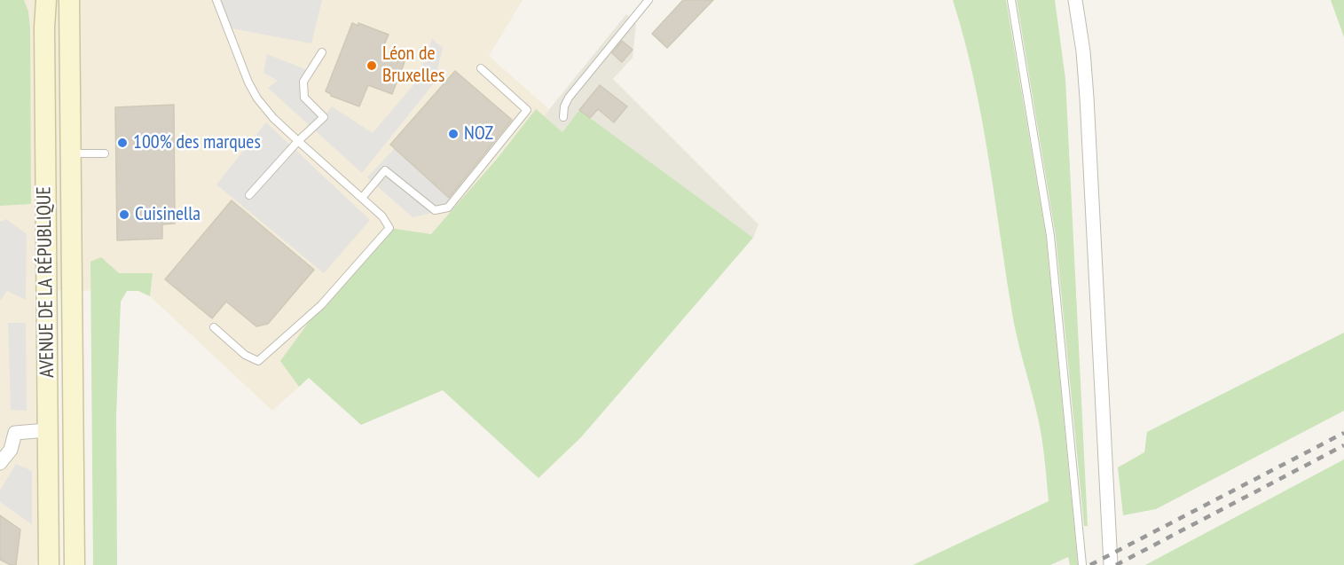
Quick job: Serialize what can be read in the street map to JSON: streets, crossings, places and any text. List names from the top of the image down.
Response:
{
  "streets": {
    "main road": ["AVENUE DE LA RÉPUBLIQUE"]
  },
  "places": [
    "Léon de Bruxelles",
    "NOZ",
    "100% des marques",
    "Cuisinella"
  ]
}
